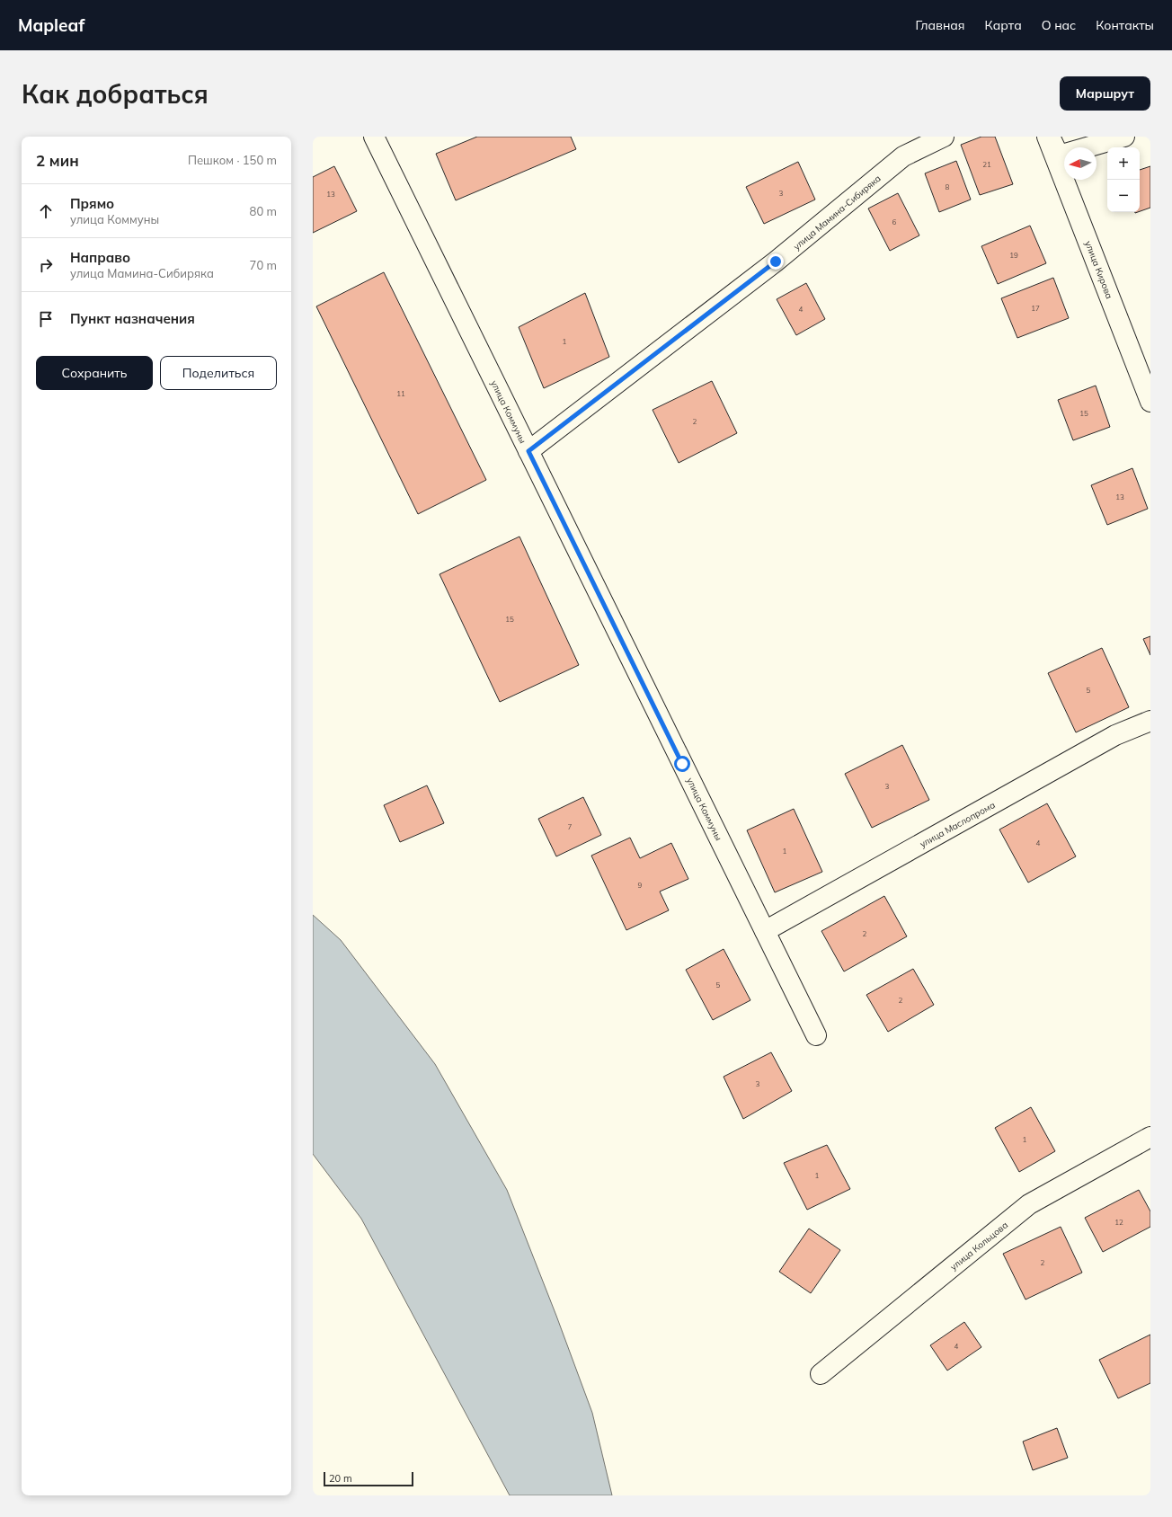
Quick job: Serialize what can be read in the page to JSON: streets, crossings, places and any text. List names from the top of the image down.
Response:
{
  "streets": {
    "street": [
      "улица Мамина-Сибиряка",
      "улица Кирова",
      "улица Коммуны",
      "улица Маслопрома",
      "улица Кольцова"
    ]
  },
  "crossings": [
    ["улица Мамина-Сибиряка", "улица Коммуны"],
    ["улица Коммуны", "улица Маслопрома"]
  ],
  "house_numbers": [
    "21",
    "8",
    "3",
    "13",
    "6",
    "19",
    "17",
    "4",
    "1",
    "11",
    "15",
    "2",
    "13",
    "15",
    "5",
    "3",
    "7",
    "4",
    "1",
    "9",
    "2",
    "5",
    "2",
    "3",
    "1",
    "1",
    "12",
    "2",
    "4"
  ],
  "scale_bar": "20 m",
  "north": "left",
  "page": {
    "header": "Mapleaf",
    "nav": [
      "Главная",
      "Карта",
      "О нас",
      "Контакты"
    ],
    "buttons": [
      "Маршрут",
      ["Сохранить", "Поделиться"]
    ],
    "title": "Как добраться",
    "heading": ["2 мин", "Пешком · 150 m"],
    "map_buttons": ["+", "−"],
    "list": [
      ["Прямо", "улица Коммуны", "80 m"],
      ["Направо", "улица Мамина-Сибиряка", "70 m"],
      "Пункт назначения"
    ],
    "scale": "20 m"
  }
}
